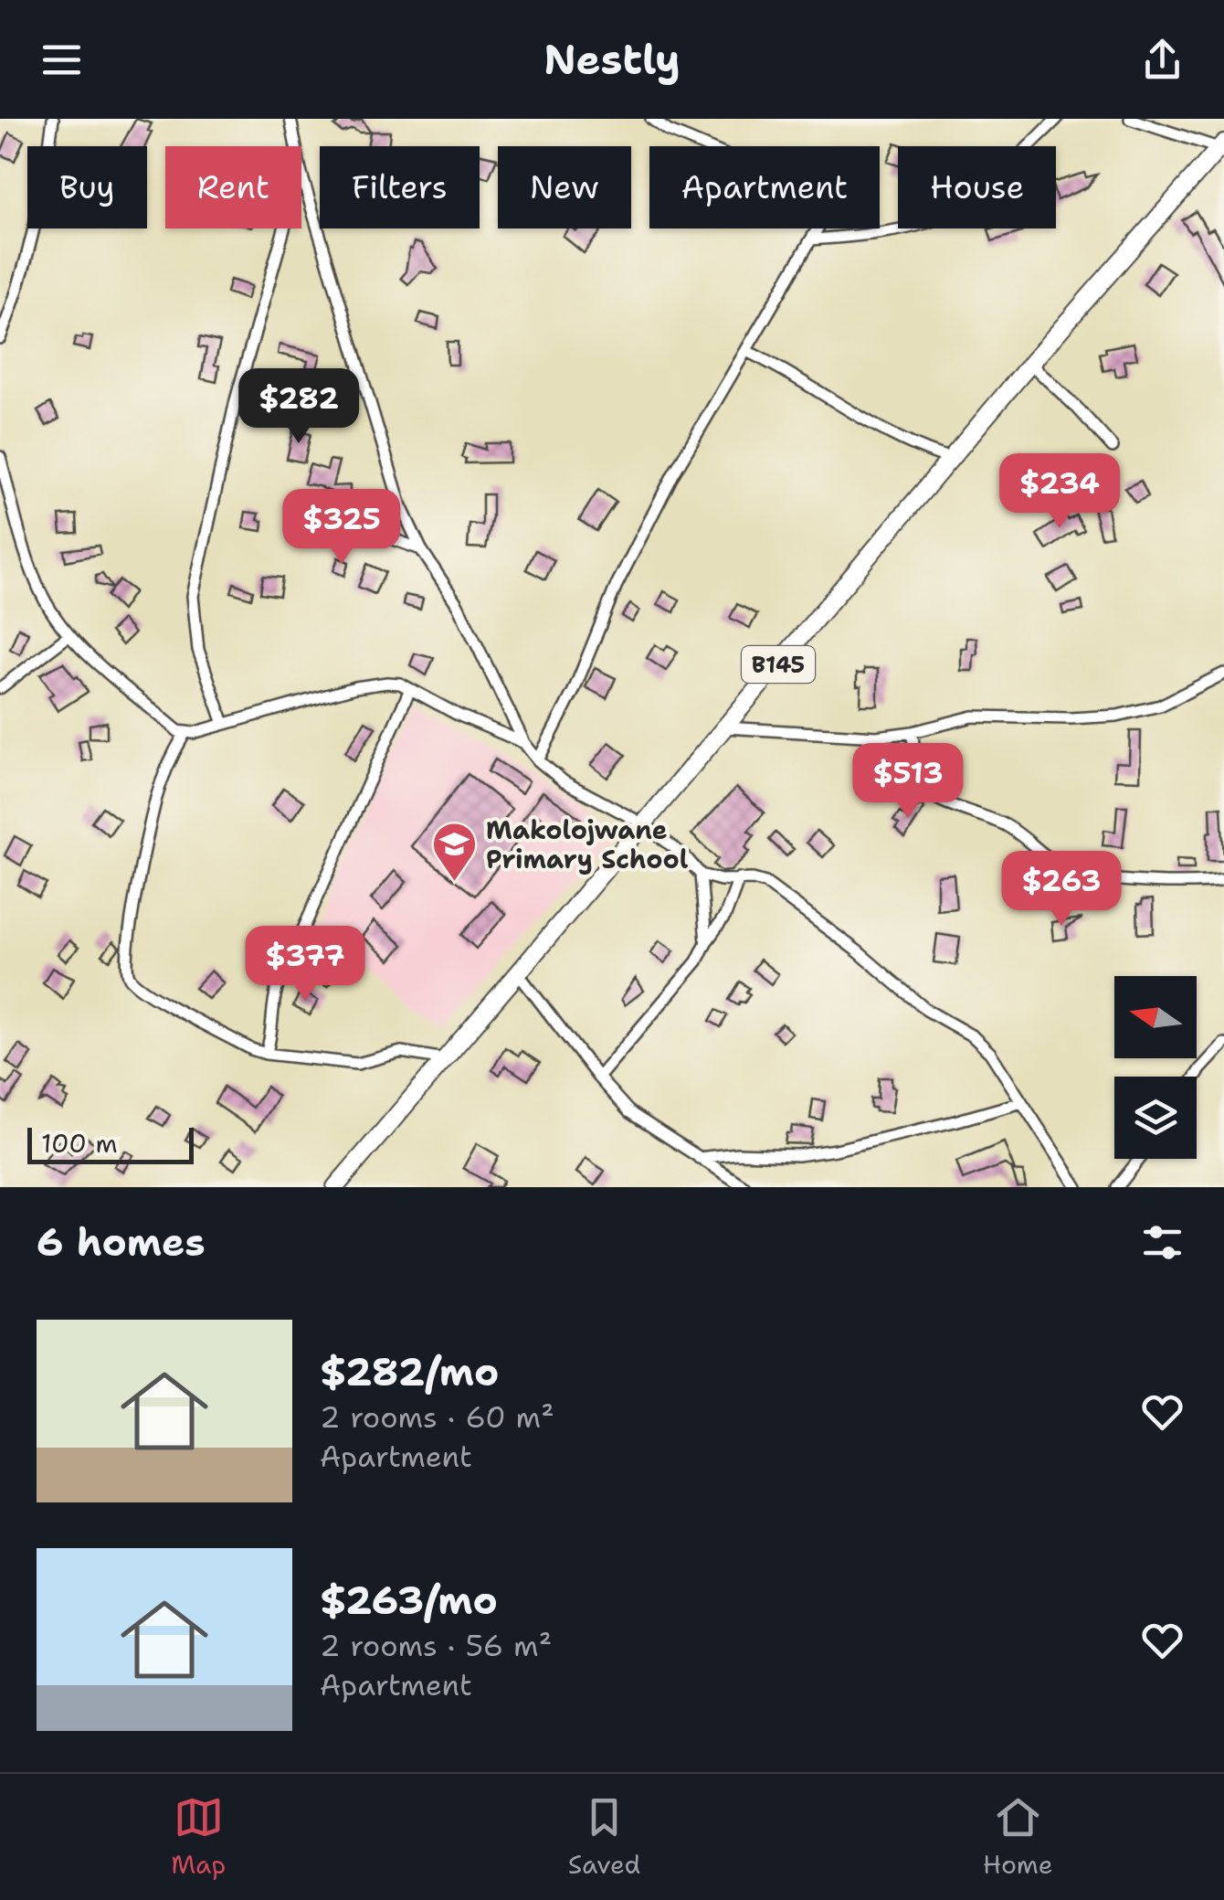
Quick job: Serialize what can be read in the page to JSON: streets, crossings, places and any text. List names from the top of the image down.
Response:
{
  "streets": {
    "main road": ["B145"]
  },
  "places": {
    "school or university": ["Makolojwane Primary School"]
  },
  "scale_bar": "100 m",
  "north": "left",
  "page": {
    "header": "Nestly",
    "chip": [
      "Buy",
      "Rent",
      "Filters",
      "New",
      "Apartment",
      "House"
    ],
    "price": [
      "$282",
      "$234",
      "$325",
      "$513",
      "$263",
      "$377"
    ],
    "scale": "100 m",
    "heading": "6 homes",
    "list": [
      {
        "name": "$282/mo",
        "note": "2 rooms · 60 m² · Apartment"
      },
      {
        "name": "$263/mo",
        "note": "2 rooms · 56 m² · Apartment"
      }
    ],
    "tabs": ["Map", "Saved", "Home"]
  }
}
